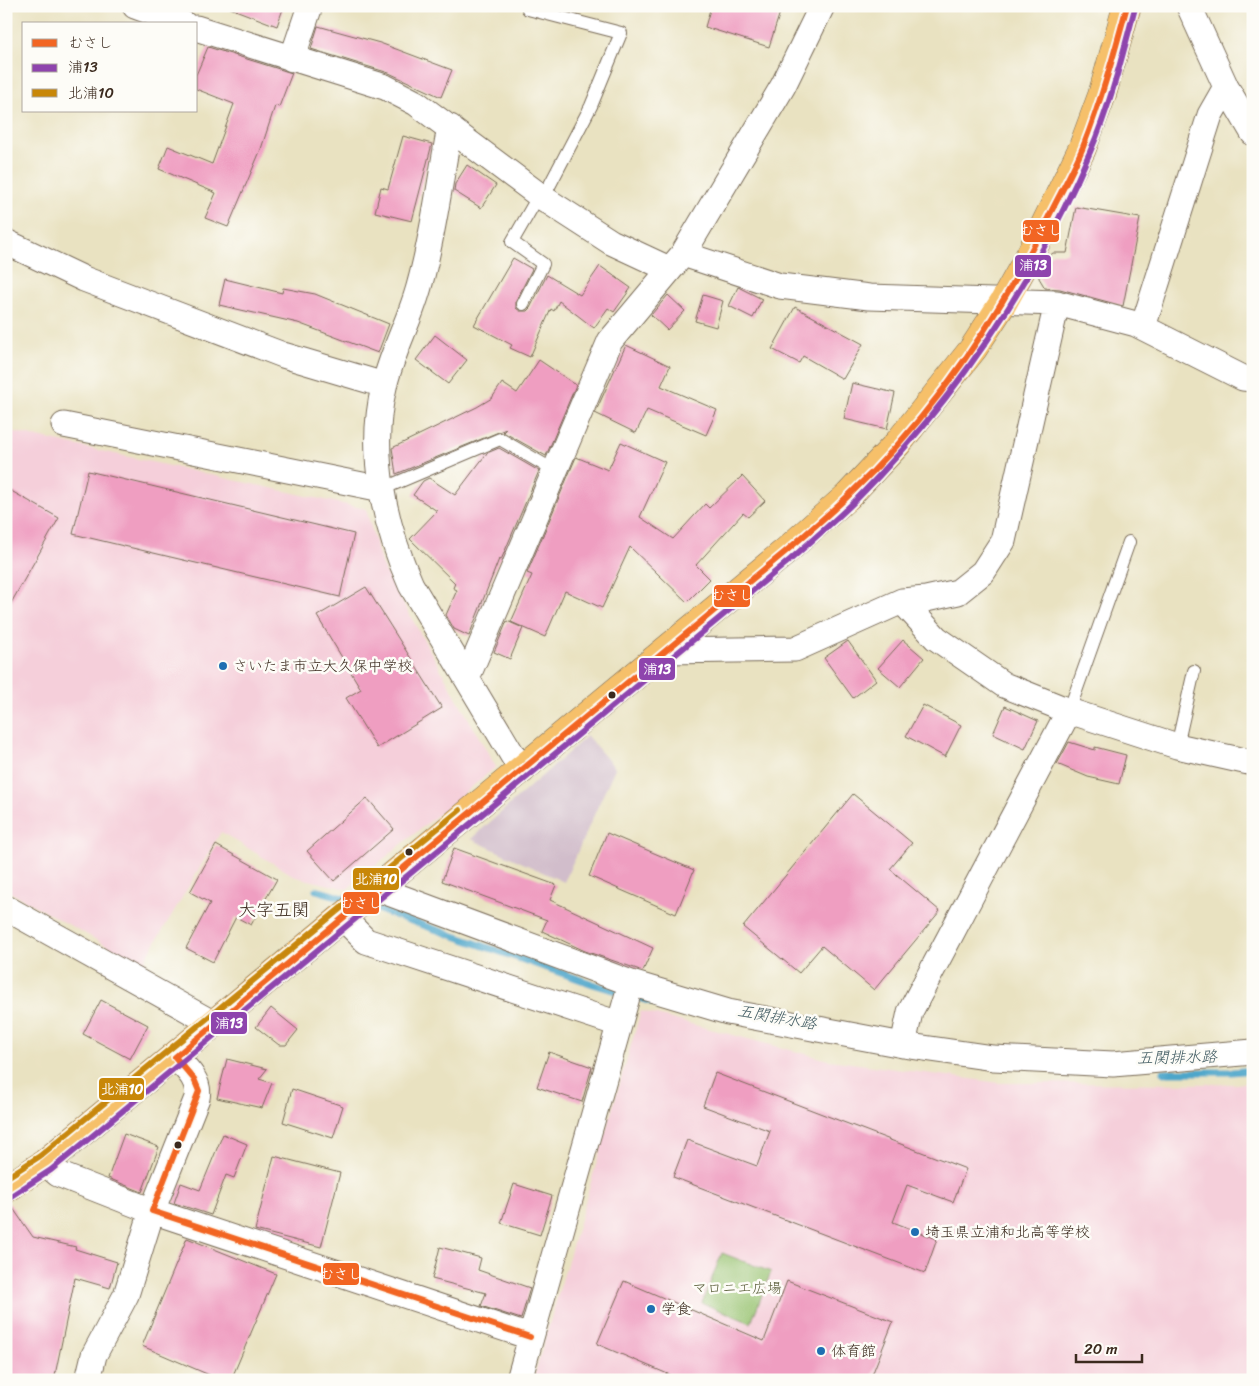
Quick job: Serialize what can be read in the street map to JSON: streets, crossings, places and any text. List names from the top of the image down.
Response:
{
  "districts": ["大字五関"],
  "water": ["五関排水路"],
  "parks": ["マロニエ広場"],
  "places": [
    "さいたま市立大久保中学校",
    "埼玉県立浦和北高等学校",
    "学食",
    "体育館"
  ],
  "lines": ["transit line むさし", "transit line 浦13", "transit line 北浦10"],
  "legend": ["むさし", "浦13", "北浦10"],
  "scale_bar": "20 m"
}
